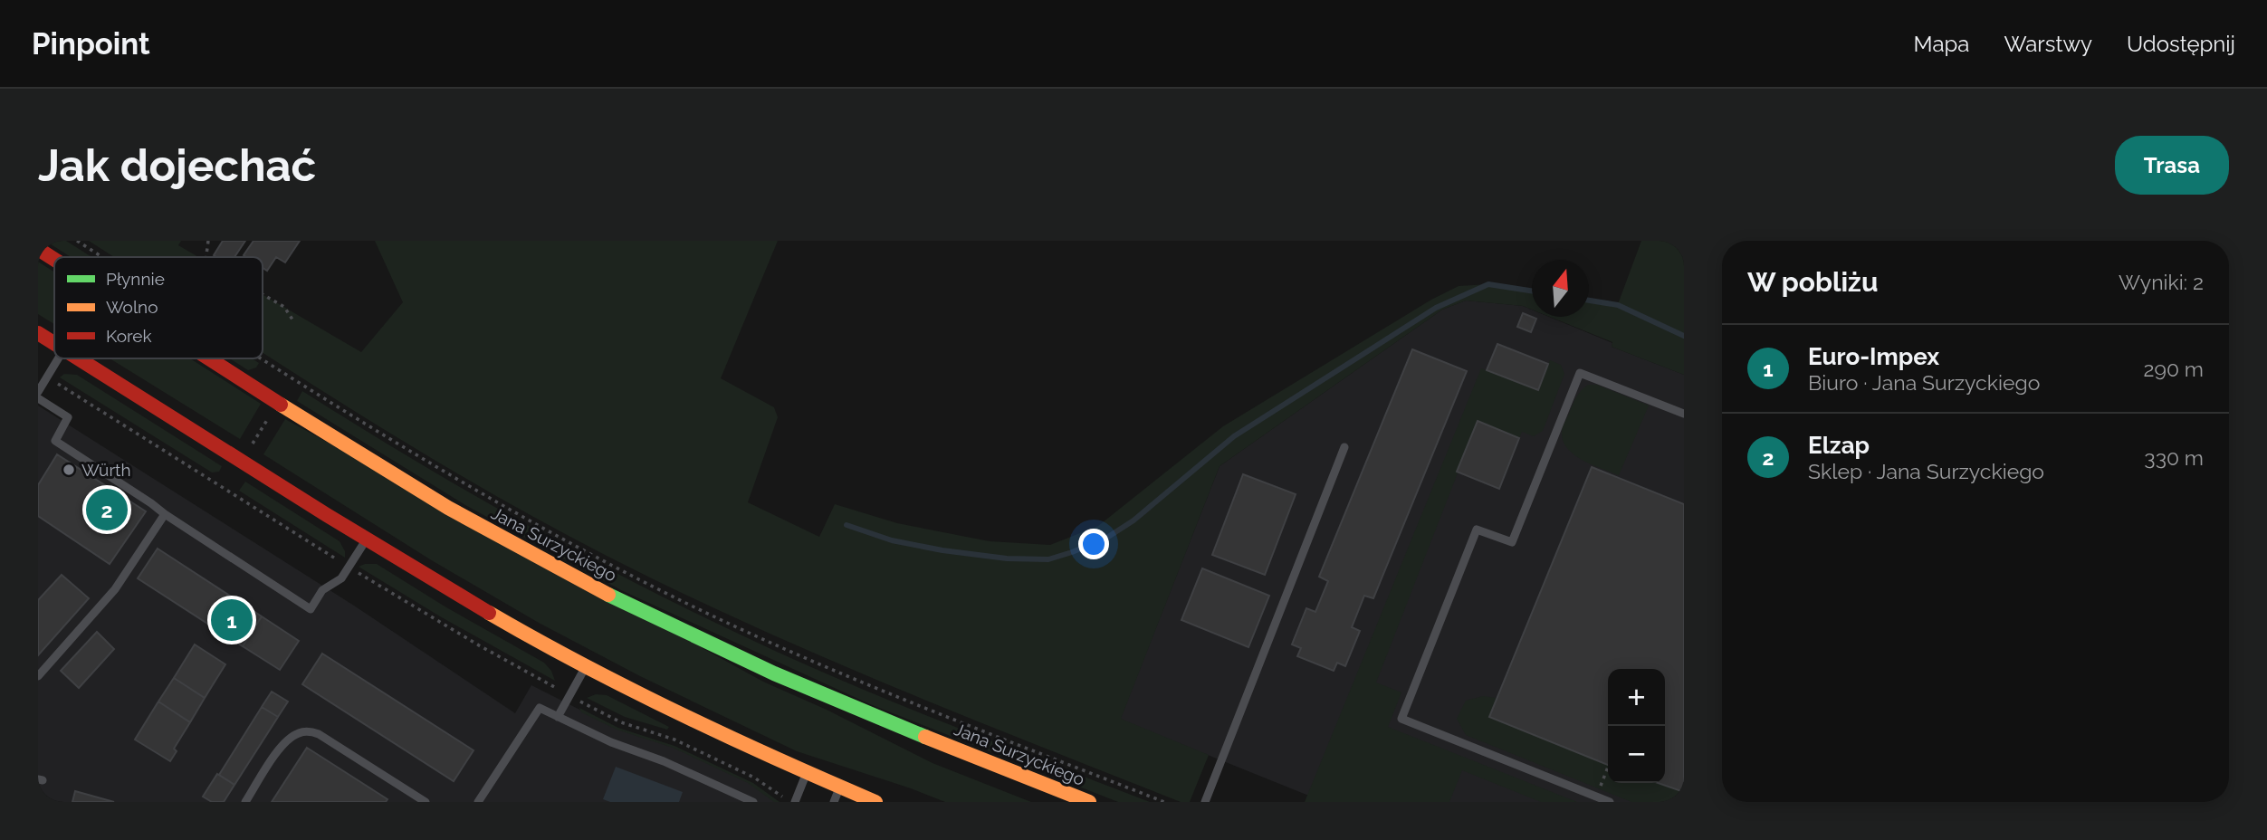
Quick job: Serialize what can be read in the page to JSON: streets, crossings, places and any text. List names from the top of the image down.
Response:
{
  "streets": {
    "main road": ["Jana Surzyckiego"]
  },
  "places": ["Würth"],
  "legend": ["Płynnie", "Wolno", "Korek"],
  "north": "top",
  "page": {
    "header": "Pinpoint",
    "nav": ["Mapa", "Warstwy", "Udostępnij"],
    "buttons": "Trasa",
    "title": "Jak dojechać",
    "heading": ["W pobliżu", "Wyniki: 2"],
    "list": [
      {
        "mark": "1",
        "name": "Euro-Impex",
        "note": "Biuro · Jana Surzyckiego",
        "value": "290 m"
      },
      {
        "mark": "2",
        "name": "Elzap",
        "note": "Sklep · Jana Surzyckiego",
        "value": "330 m"
      }
    ],
    "pins": ["2", "1"],
    "map_buttons": ["+", "−"]
  }
}
